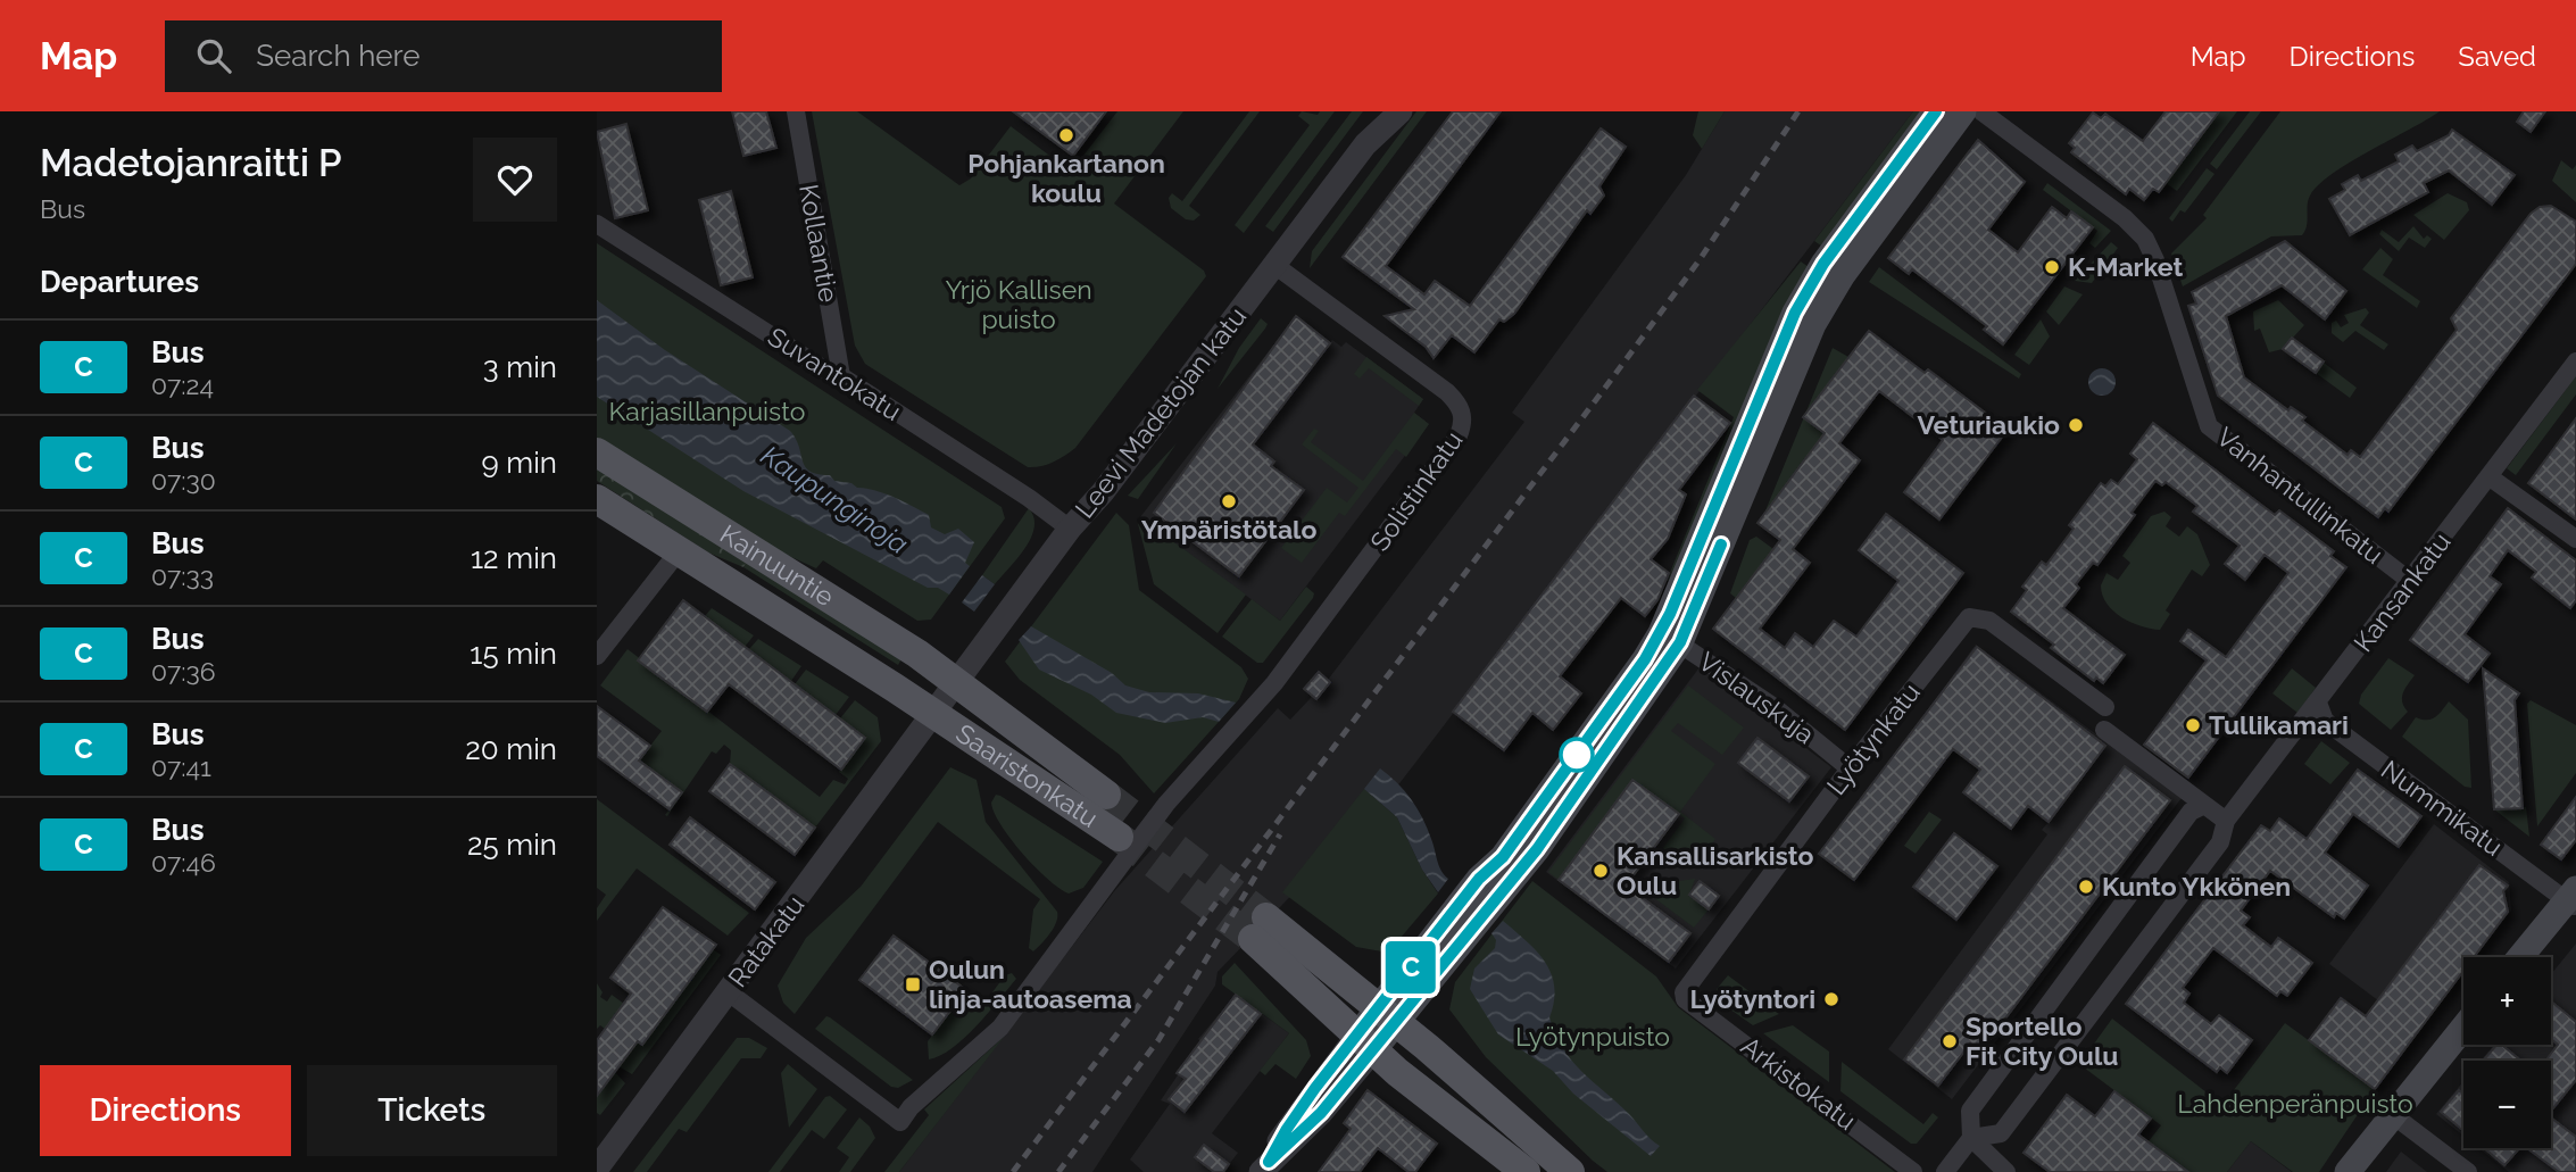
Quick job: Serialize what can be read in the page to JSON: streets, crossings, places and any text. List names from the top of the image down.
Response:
{
  "streets": {
    "main road": ["Kainuuntie", "Saaristonkatu"],
    "street": [
      "Kollaantie",
      "Suvantokatu",
      "Leevi Madetojan katu",
      "Solistinkatu",
      "Vanhantullinkatu",
      "Kansankatu",
      "Vislauskuja",
      "Lyötynkatu",
      "Nummikatu",
      "Ratakatu",
      "Arkistokatu"
    ]
  },
  "crossings": [
    ["Kollaantie", "Suvantokatu"],
    ["Suvantokatu", "Leevi Madetojan katu"],
    ["Leevi Madetojan katu", "Solistinkatu"],
    ["Leevi Madetojan katu", "Kainuuntie"],
    ["Leevi Madetojan katu", "Saaristonkatu"],
    ["Leevi Madetojan katu", "Ratakatu"],
    ["Solistinkatu", "Ratakatu"],
    ["Vanhantullinkatu", "Kansankatu"],
    ["Kainuuntie", "Saaristonkatu"],
    ["Kainuuntie", "Ratakatu"],
    ["Kansankatu", "Nummikatu"],
    ["Vislauskuja", "Lyötynkatu"],
    ["Lyötynkatu", "Arkistokatu"],
    ["Saaristonkatu", "Ratakatu"]
  ],
  "water": ["Kaupunginoja"],
  "parks": [
    "Yrjö Kallisen puisto",
    "Karjasillanpuisto",
    "Lyötynpuisto",
    "Lahdenperänpuisto"
  ],
  "places": {
    "other": [
      "Pohjankartanon koulu",
      "K-Market",
      "Veturiaukio",
      "Ympäristötalo",
      "Tullikamari",
      "Kansallisarkisto Oulu",
      "Kunto Ykkönen",
      "Lyötyntori",
      "Sportello Fit City Oulu"
    ],
    "transit": ["Oulun linja-autoasema"]
  },
  "lines": ["bus line C"],
  "page": {
    "header": "Map",
    "search": "Search here",
    "nav": ["Map", "Directions", "Saved"],
    "heading": [
      ["Madetojanraitti P", "Bus"],
      "Departures"
    ],
    "on_map": "C",
    "list": [
      {
        "mark": "C",
        "name": "Bus",
        "note": "07:24",
        "value": "3 min"
      },
      {
        "mark": "C",
        "name": "Bus",
        "note": "07:30",
        "value": "9 min"
      },
      {
        "mark": "C",
        "name": "Bus",
        "note": "07:33",
        "value": "12 min"
      },
      {
        "mark": "C",
        "name": "Bus",
        "note": "07:36",
        "value": "15 min"
      },
      {
        "mark": "C",
        "name": "Bus",
        "note": "07:41",
        "value": "20 min"
      },
      {
        "mark": "C",
        "name": "Bus",
        "note": "07:46",
        "value": "25 min"
      }
    ],
    "map_buttons": ["+", "−"],
    "buttons": ["Directions", "Tickets"]
  }
}
